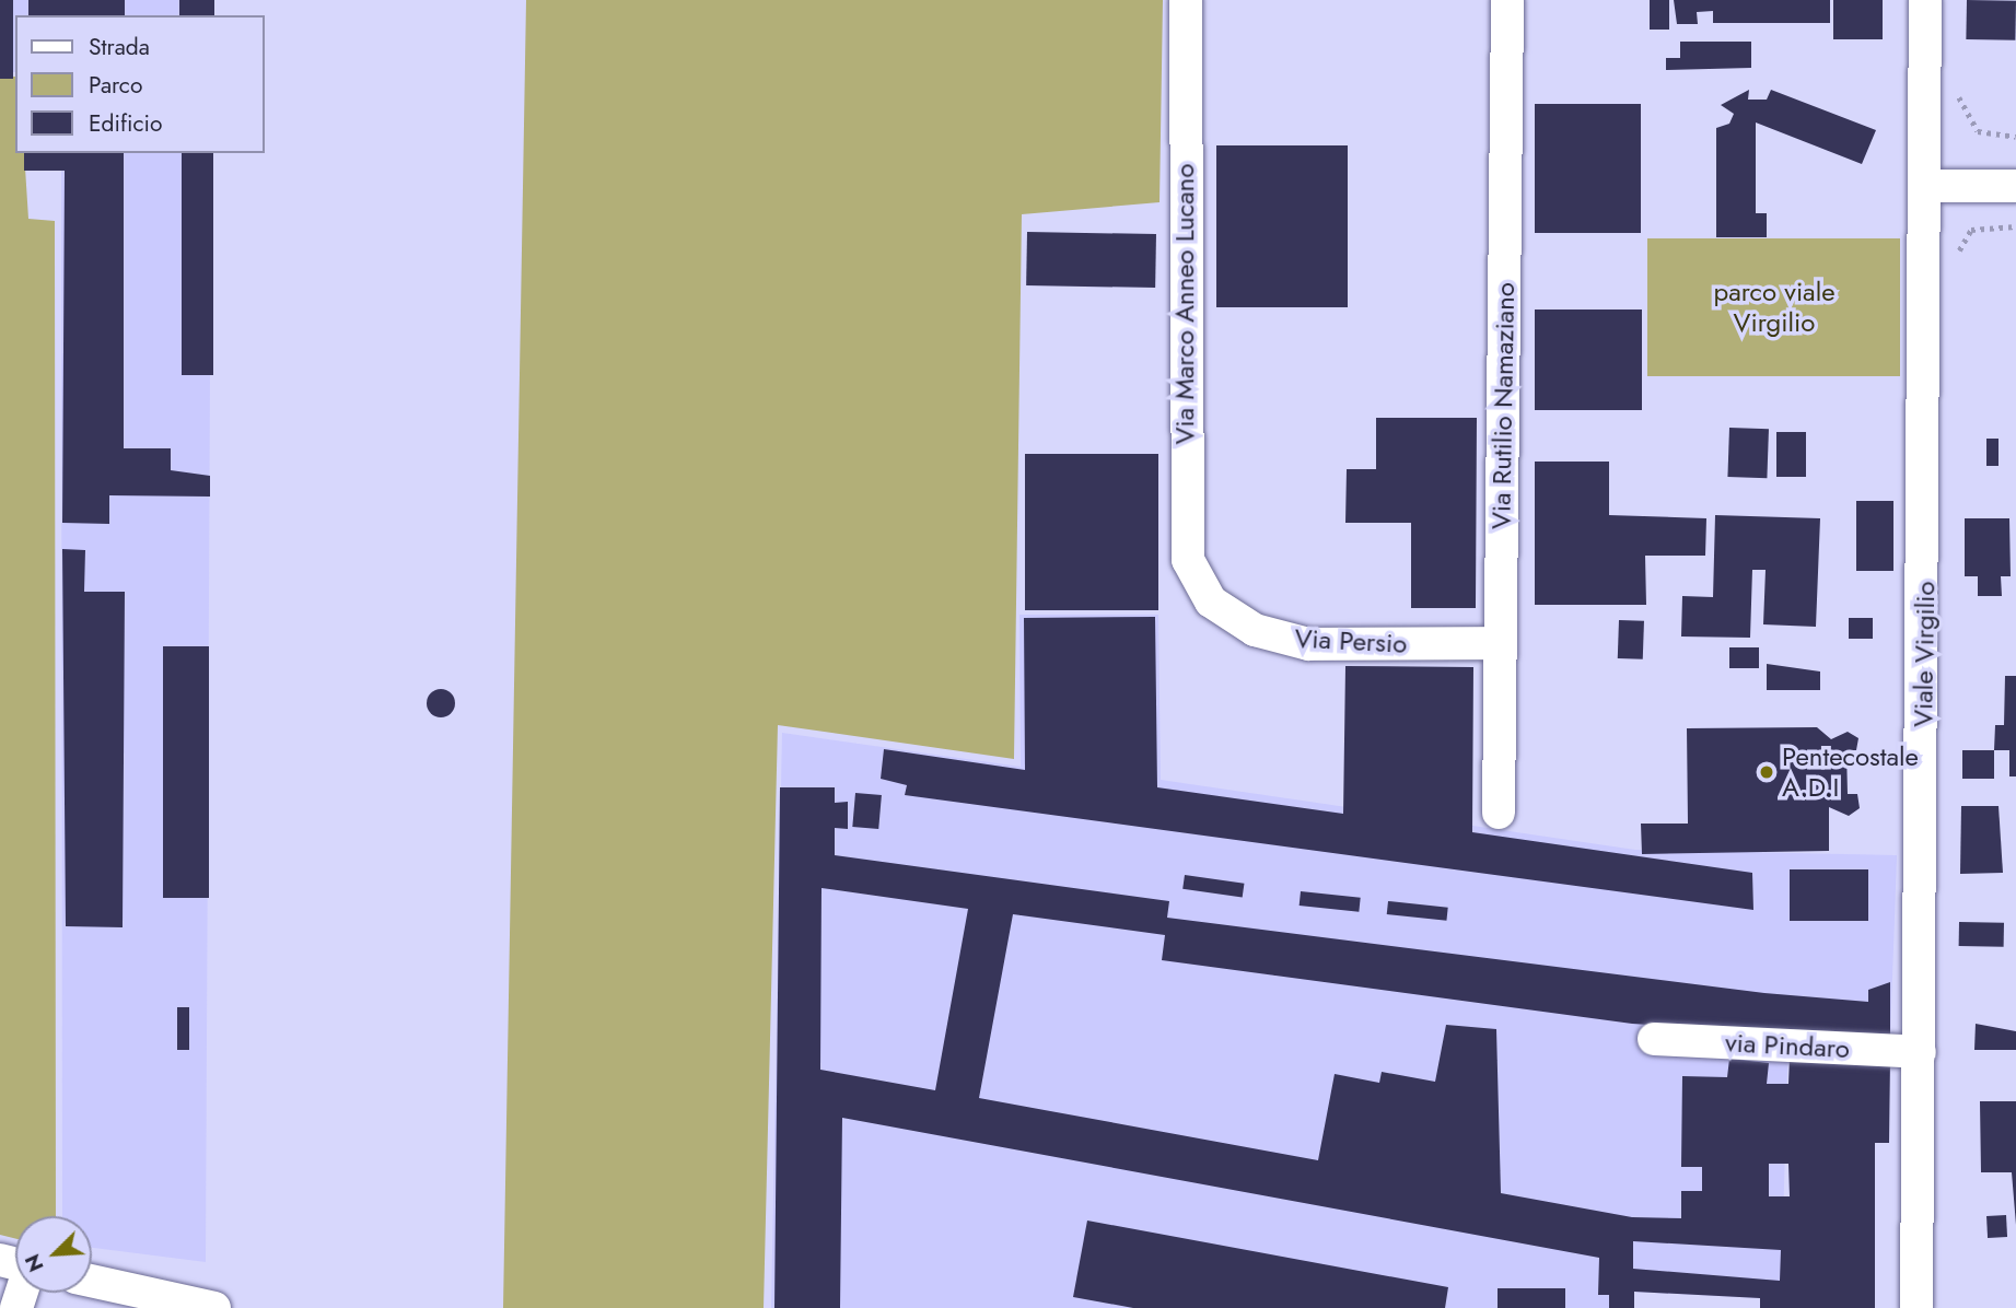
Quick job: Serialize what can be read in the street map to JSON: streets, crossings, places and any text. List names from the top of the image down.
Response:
{
  "streets": {
    "street": [
      "Via Marco Anneo Lucano",
      "Via Rutilio Namaziano",
      "Via Persio",
      "Viale Virgilio",
      "via Pindaro"
    ]
  },
  "crossings": [
    ["Via Marco Anneo Lucano", "Via Persio"],
    ["Via Rutilio Namaziano", "Via Persio"],
    ["Viale Virgilio", "via Pindaro"]
  ],
  "parks": ["parco viale Virgilio"],
  "places": ["Pentecostale A.D.I"],
  "legend": ["Strada", "Parco", "Edificio"],
  "north": "bottom left"
}
